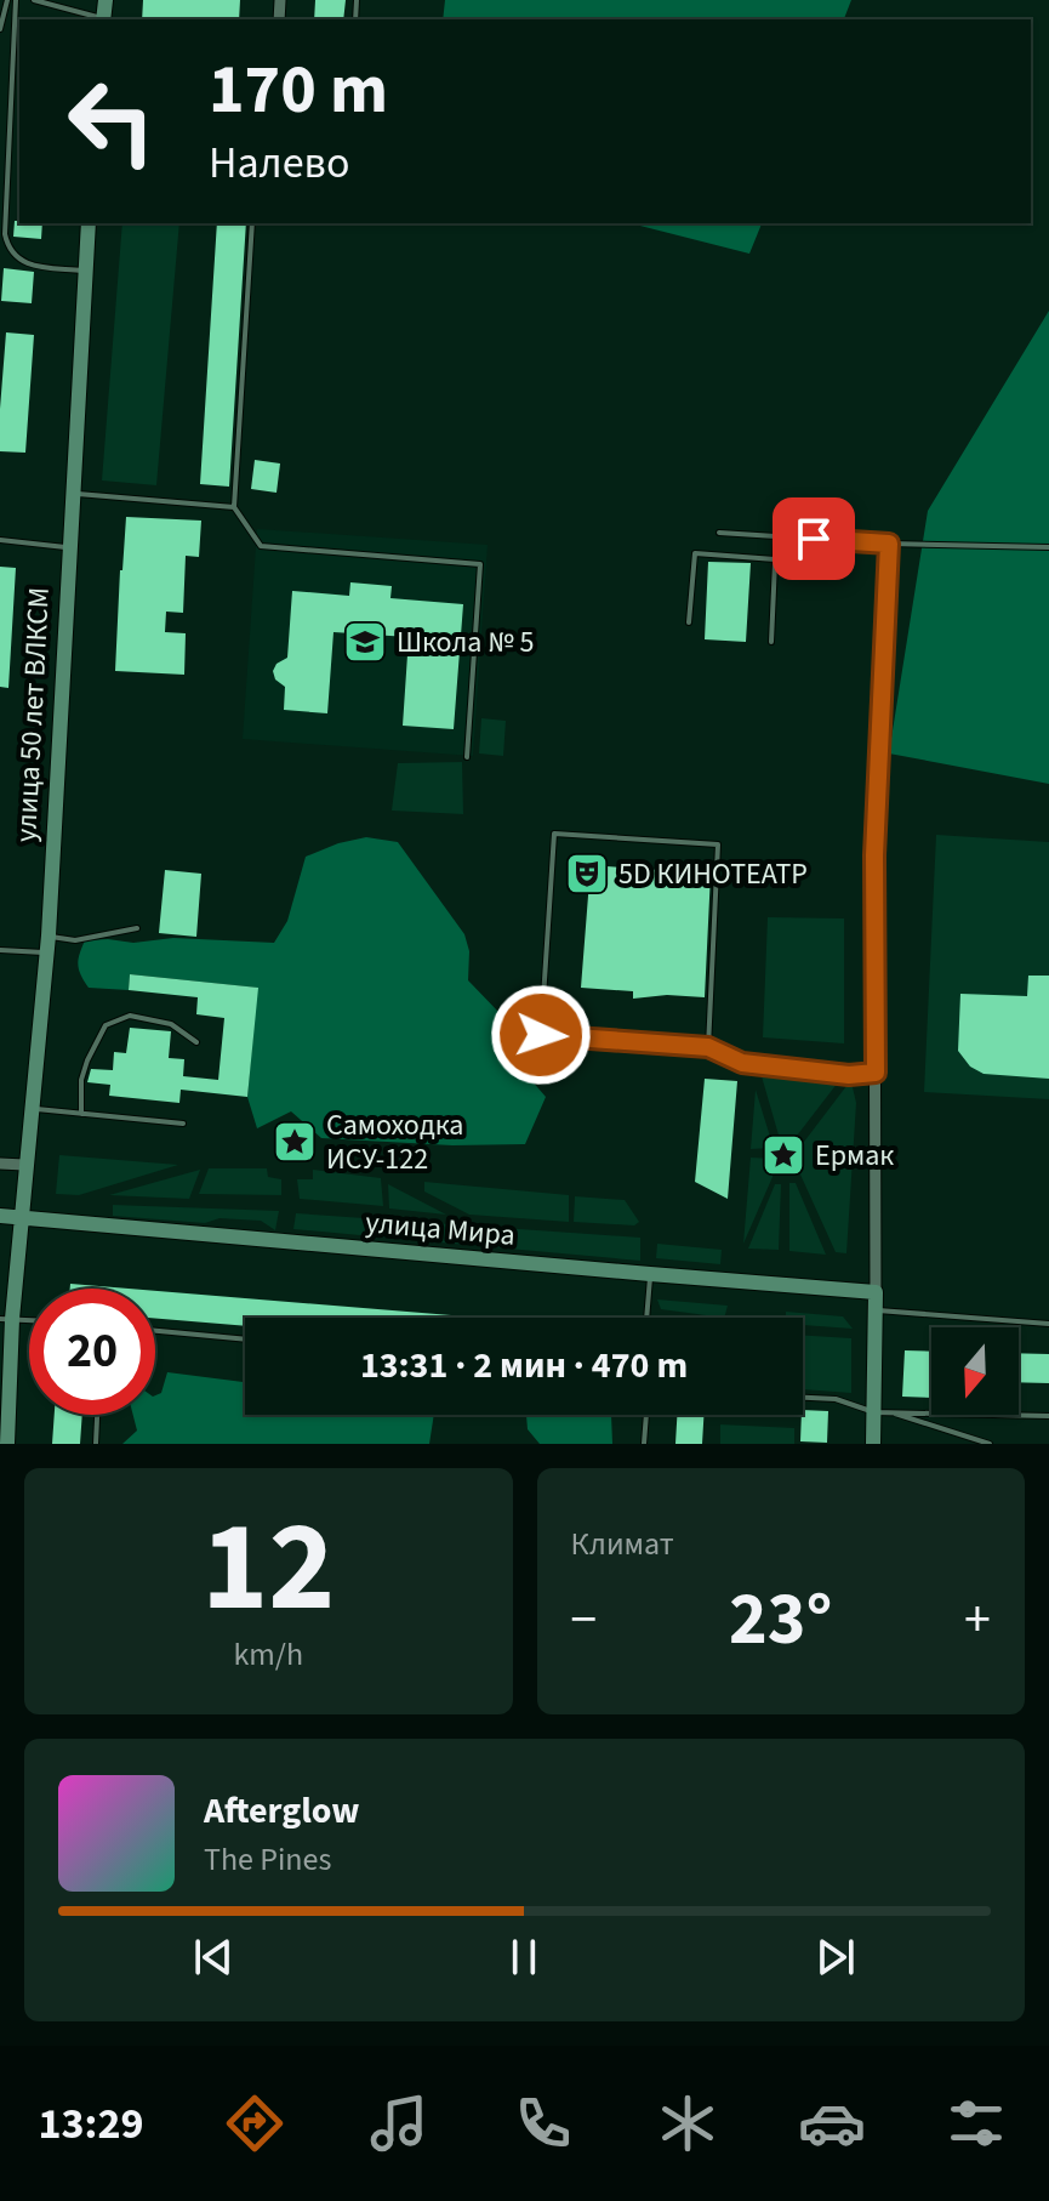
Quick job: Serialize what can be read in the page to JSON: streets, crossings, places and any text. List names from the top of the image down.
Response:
{
  "streets": {
    "street": ["улица 50 лет ВЛКСМ", "улица Мира"]
  },
  "crossings": [
    ["улица 50 лет ВЛКСМ", "улица Мира"]
  ],
  "places": {
    "school or university": ["Школа № 5"],
    "theatre": ["5D КИНОТЕАТР"],
    "place": ["Самоходка ИСУ-122", "Ермак"]
  },
  "north": "bottom",
  "page": {
    "turn": ["170 m", "Налево"],
    "limit": "20",
    "trip": "13:31 · 2 мин · 470 m",
    "tile": [
      ["12", "km/h"],
      "Климат"
    ],
    "heat": ["−", "23°", "+"],
    "song": ["Afterglow", "The Pines"],
    "tabs": "13:29"
  }
}
